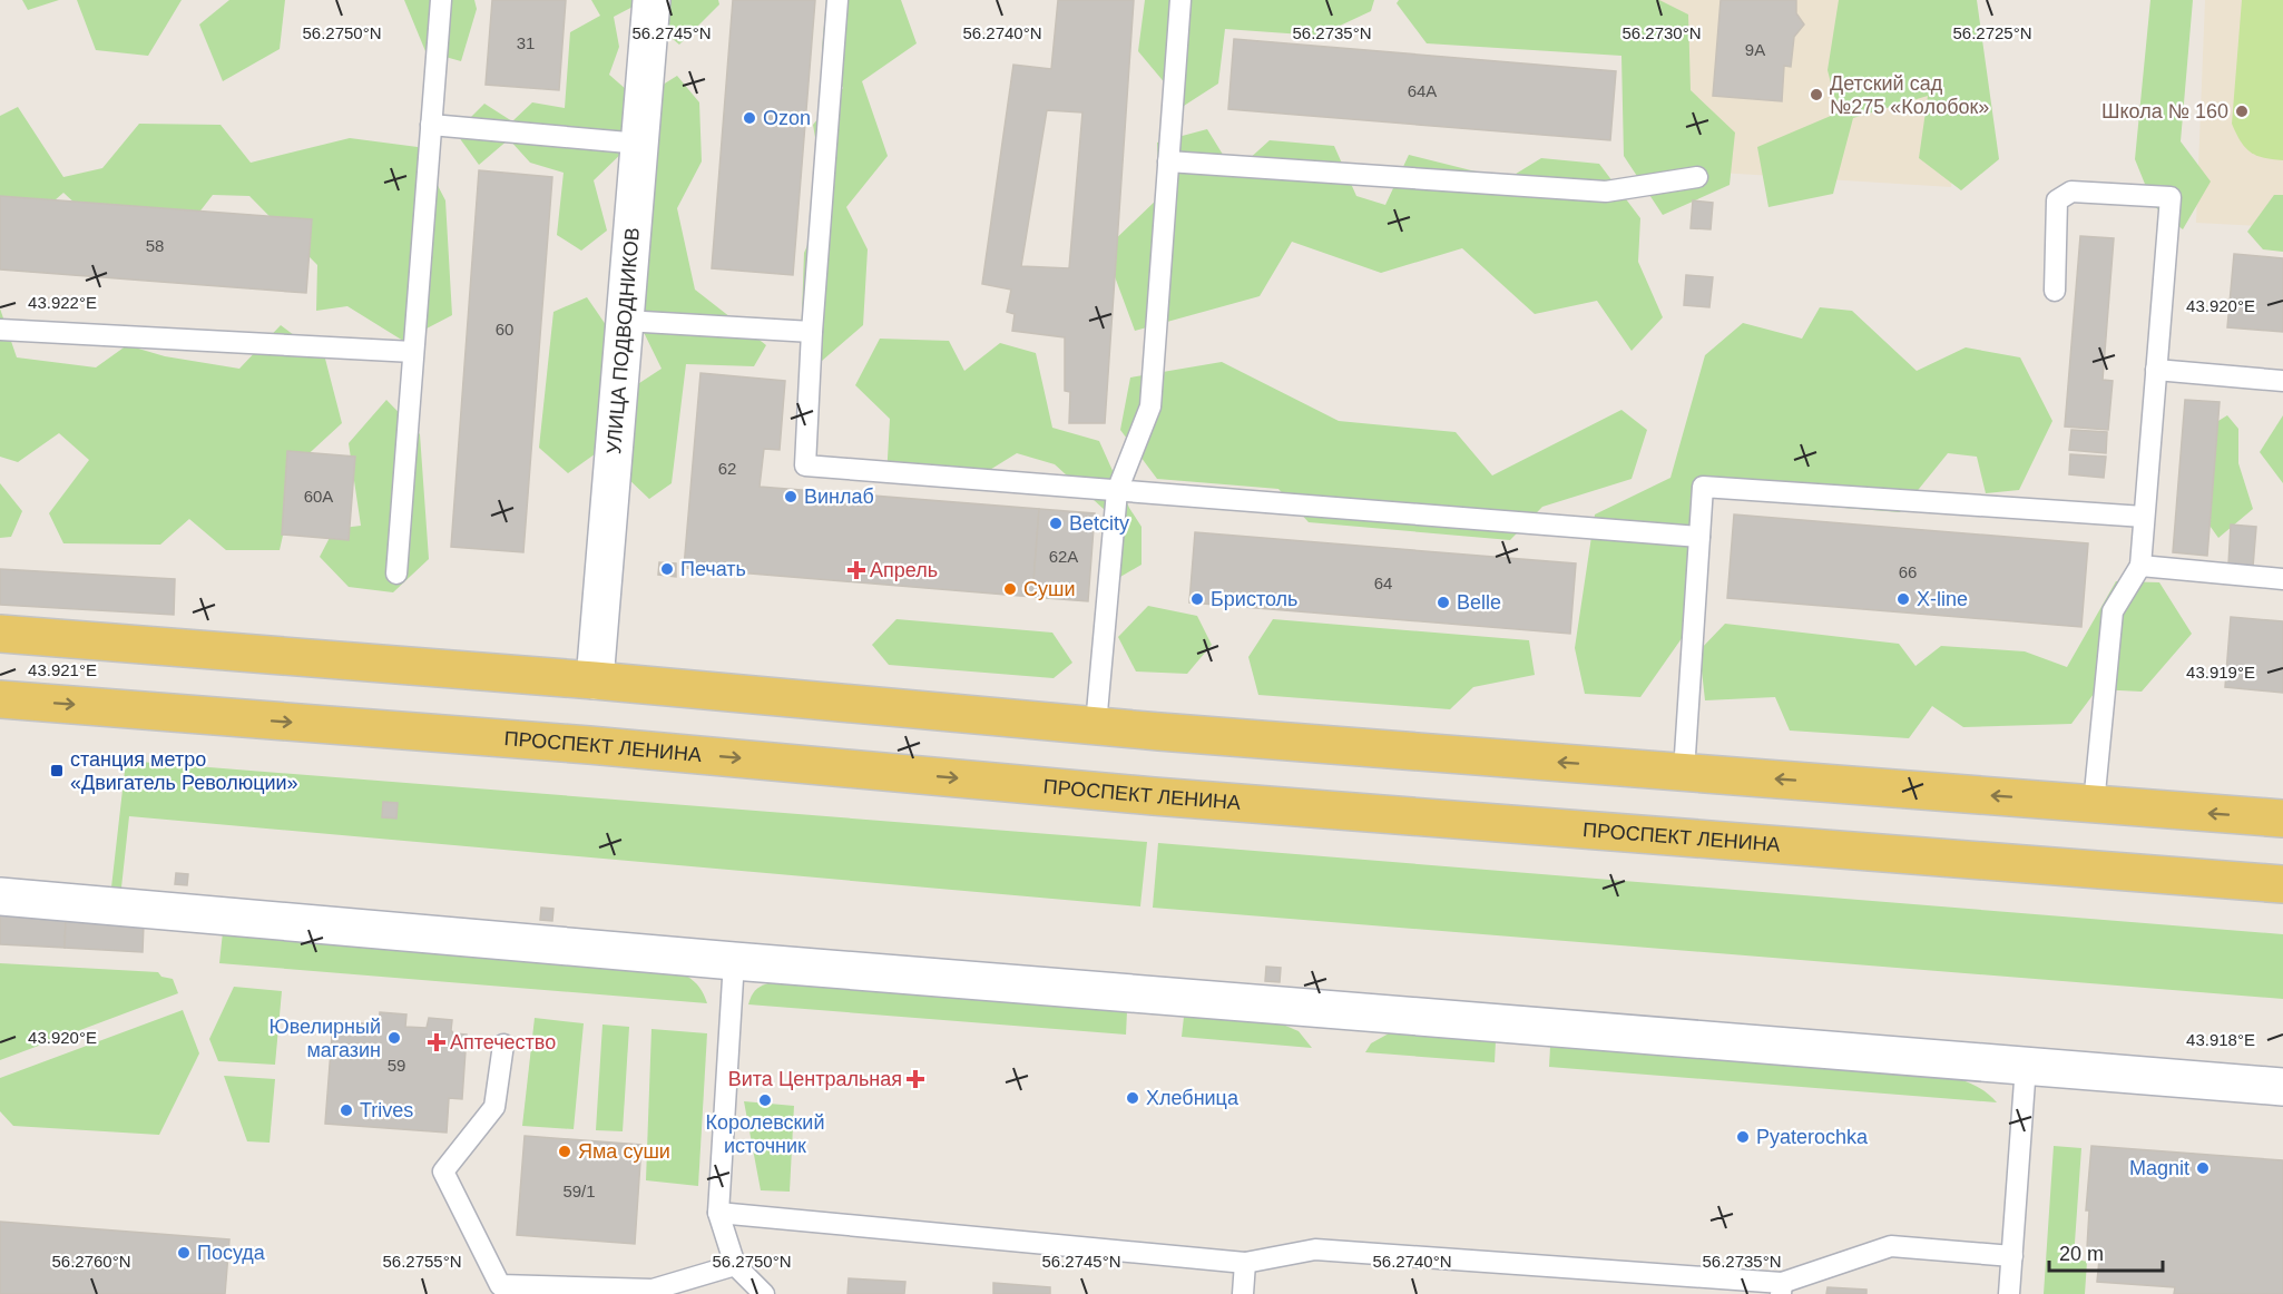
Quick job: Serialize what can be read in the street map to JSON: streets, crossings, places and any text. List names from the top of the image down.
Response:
{
  "streets": {
    "main road": ["ПРОСПЕКТ ЛЕНИНА"],
    "street": ["УЛИЦА ПОДВОДНИКОВ"]
  },
  "places": {
    "other": [
      "Детский сад №275 «Колобок»",
      "Школа № 160",
      "Ozon",
      "Винлаб",
      "Betcity",
      "Печать",
      "Суши",
      "Бристоль",
      "X-line",
      "Belle",
      "Ювелирный магазин",
      "Хлебница",
      "Королевский источник",
      "Trives",
      "Pyaterochka",
      "Яма суши",
      "Magnit",
      "Посуда"
    ],
    "health": ["Апрель", "Аптечество", "Вита Центральная"],
    "transit": ["станция метро «Двигатель Революции»"]
  },
  "house_numbers": [
    "31",
    "9А",
    "64А",
    "58",
    "60",
    "62",
    "60А",
    "62А",
    "66",
    "64",
    "59",
    "59/1"
  ],
  "scale_bar": "20 m",
  "coordinates": [
    "56.2750°N",
    "56.2745°N",
    "56.2740°N",
    "56.2735°N",
    "56.2730°N",
    "56.2725°N",
    "43.922°E",
    "43.920°E",
    "43.921°E",
    "43.919°E",
    "43.918°E",
    "56.2760°N",
    "56.2755°N"
  ]
}
